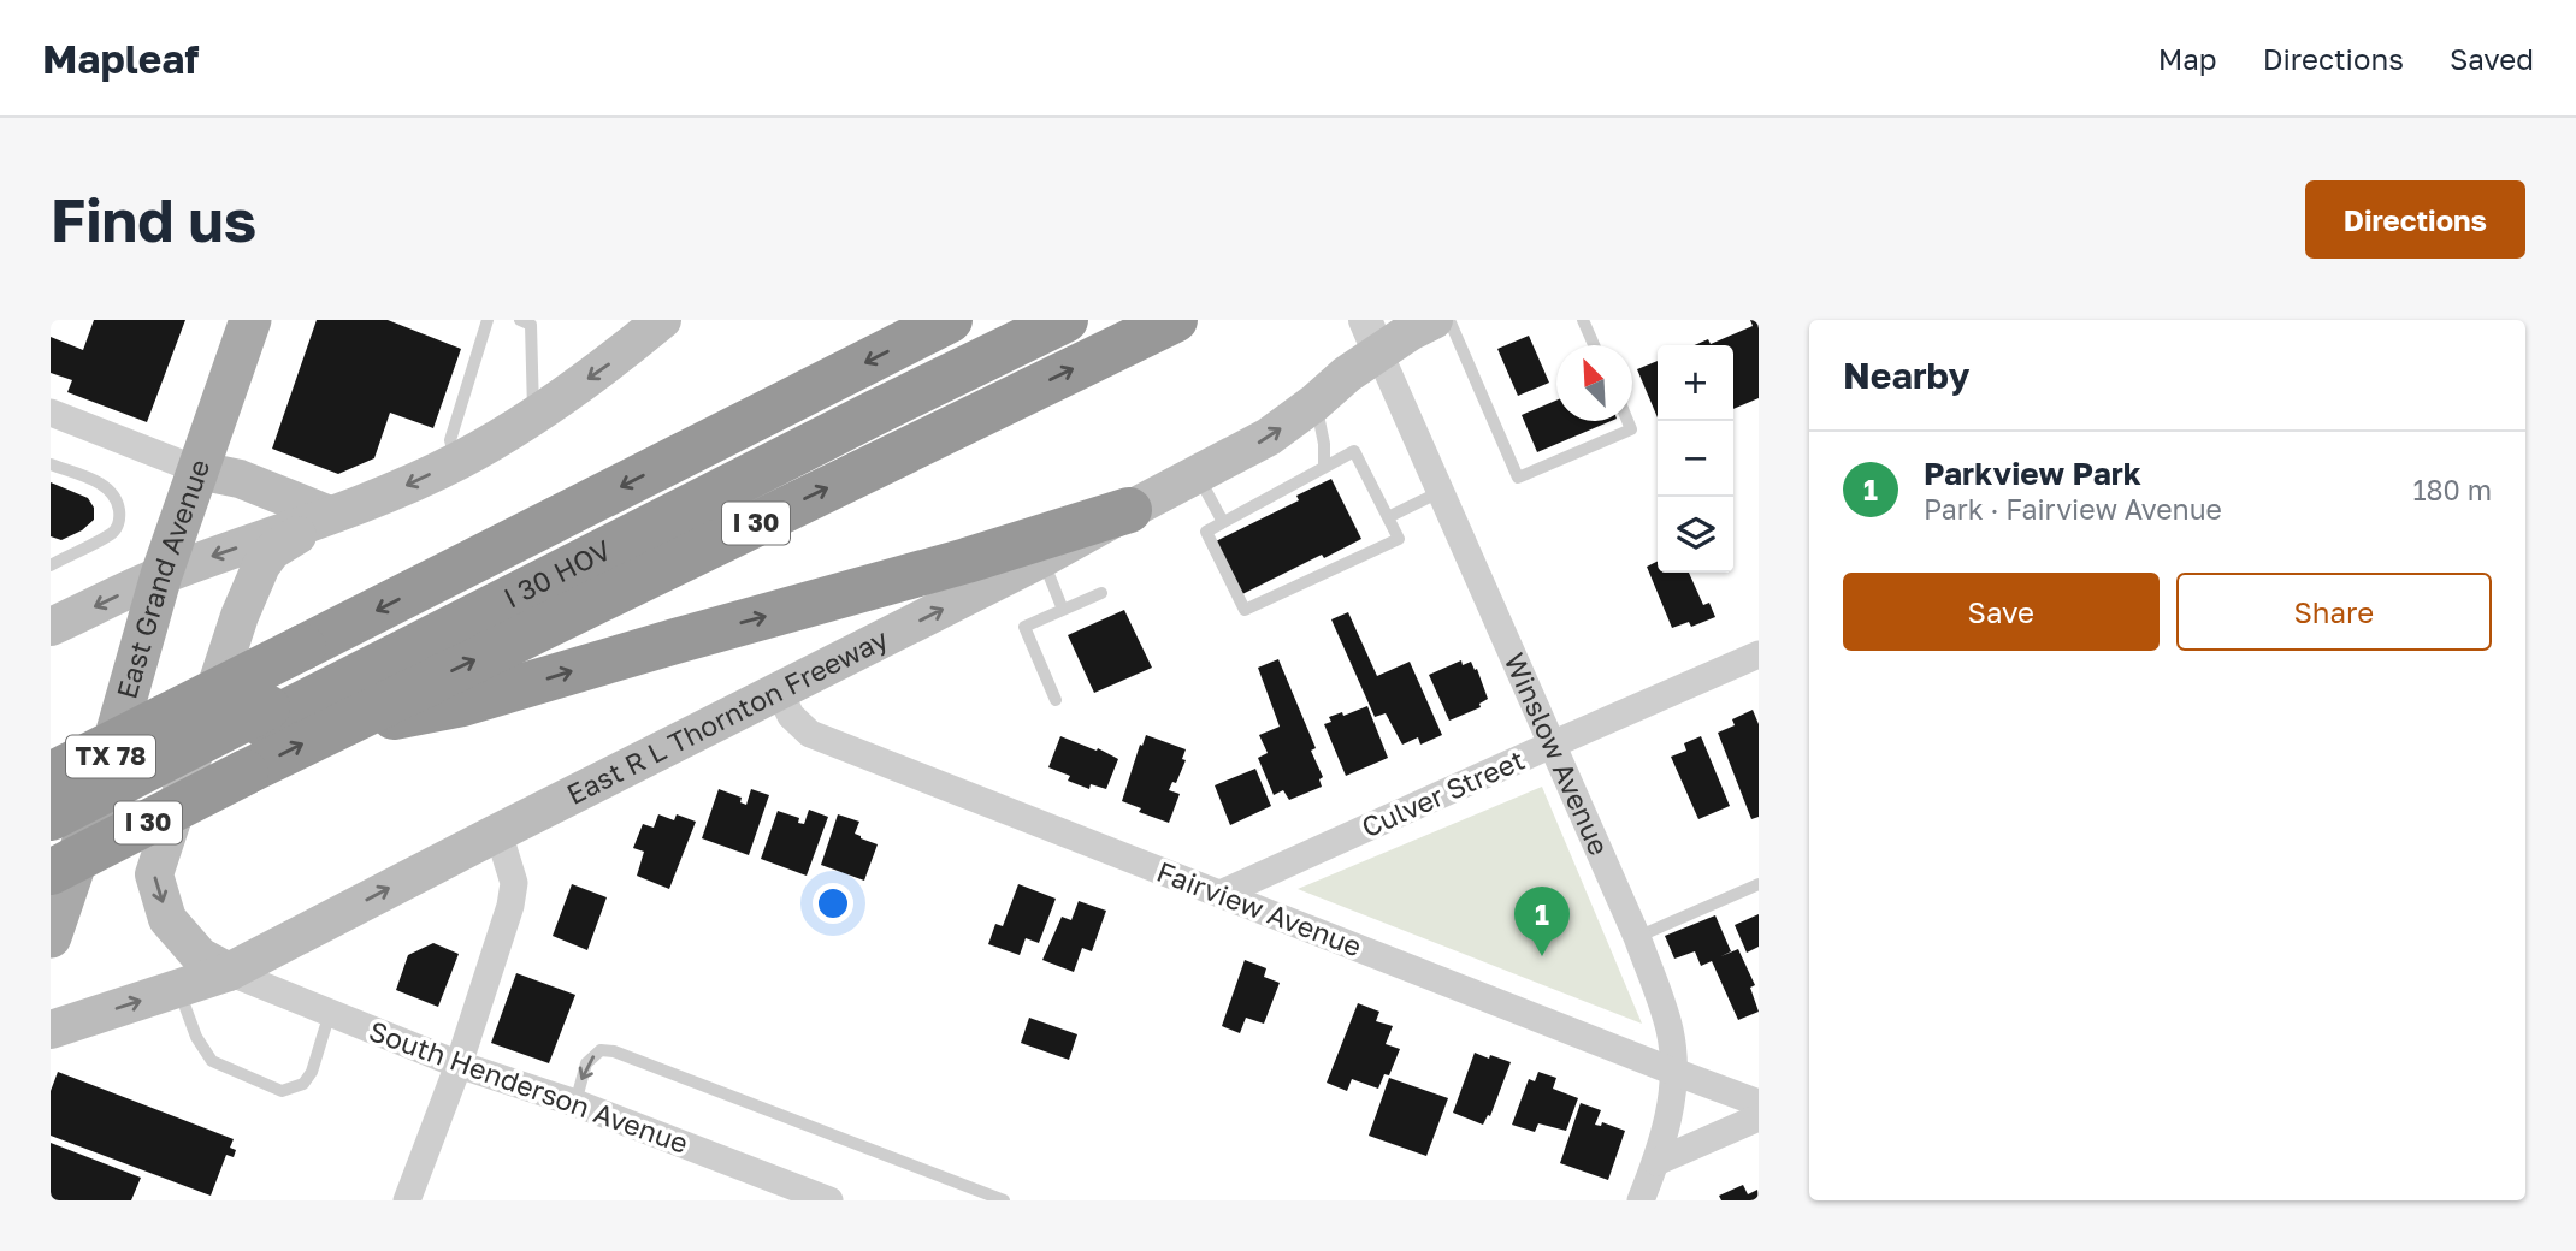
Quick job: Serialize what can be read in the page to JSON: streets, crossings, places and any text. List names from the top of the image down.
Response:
{
  "streets": {
    "highway": ["I 30", "I 30 HOV"],
    "main road": ["East Grand Avenue", "East R L Thornton Freeway", "TX 78"],
    "street": [
      "Winslow Avenue",
      "Culver Street",
      "Fairview Avenue",
      "South Henderson Avenue"
    ]
  },
  "crossings": [
    ["East R L Thornton Freeway", "Winslow Avenue"],
    ["East R L Thornton Freeway", "Fairview Avenue"],
    ["East R L Thornton Freeway", "South Henderson Avenue"],
    ["Winslow Avenue", "Culver Street"],
    ["Winslow Avenue", "Fairview Avenue"],
    ["Culver Street", "Fairview Avenue"]
  ],
  "one_way": ["East R L Thornton Freeway"],
  "north": "top left",
  "page": {
    "header": "Mapleaf",
    "nav": ["Map", "Directions", "Saved"],
    "buttons": [
      "Directions",
      ["Save", "Share"]
    ],
    "title": "Find us",
    "heading": "Nearby",
    "map_buttons": ["+", "−"],
    "list": [
      {
        "mark": "1",
        "name": "Parkview Park",
        "note": "Park · Fairview Avenue",
        "value": "180 m"
      }
    ],
    "pins": "1"
  }
}
